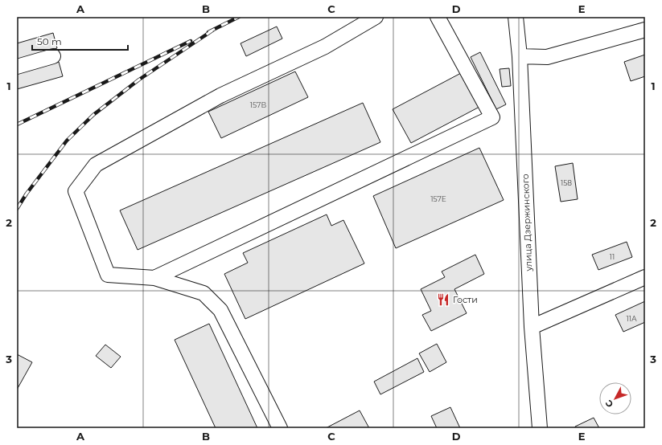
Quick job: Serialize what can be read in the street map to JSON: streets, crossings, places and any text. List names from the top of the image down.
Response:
{
  "streets": {
    "street": ["улица Дзержинского"]
  },
  "places": {
    "restaurant": ["Гости"]
  },
  "house_numbers": [
    "157В",
    "158",
    "157Е",
    "11",
    "11А"
  ],
  "scale_bar": "50 m",
  "north": "bottom left",
  "grid": {
    "columns": [
      "A",
      "B",
      "C",
      "D",
      "E"
    ],
    "rows": ["1", "2", "3"]
  }
}
